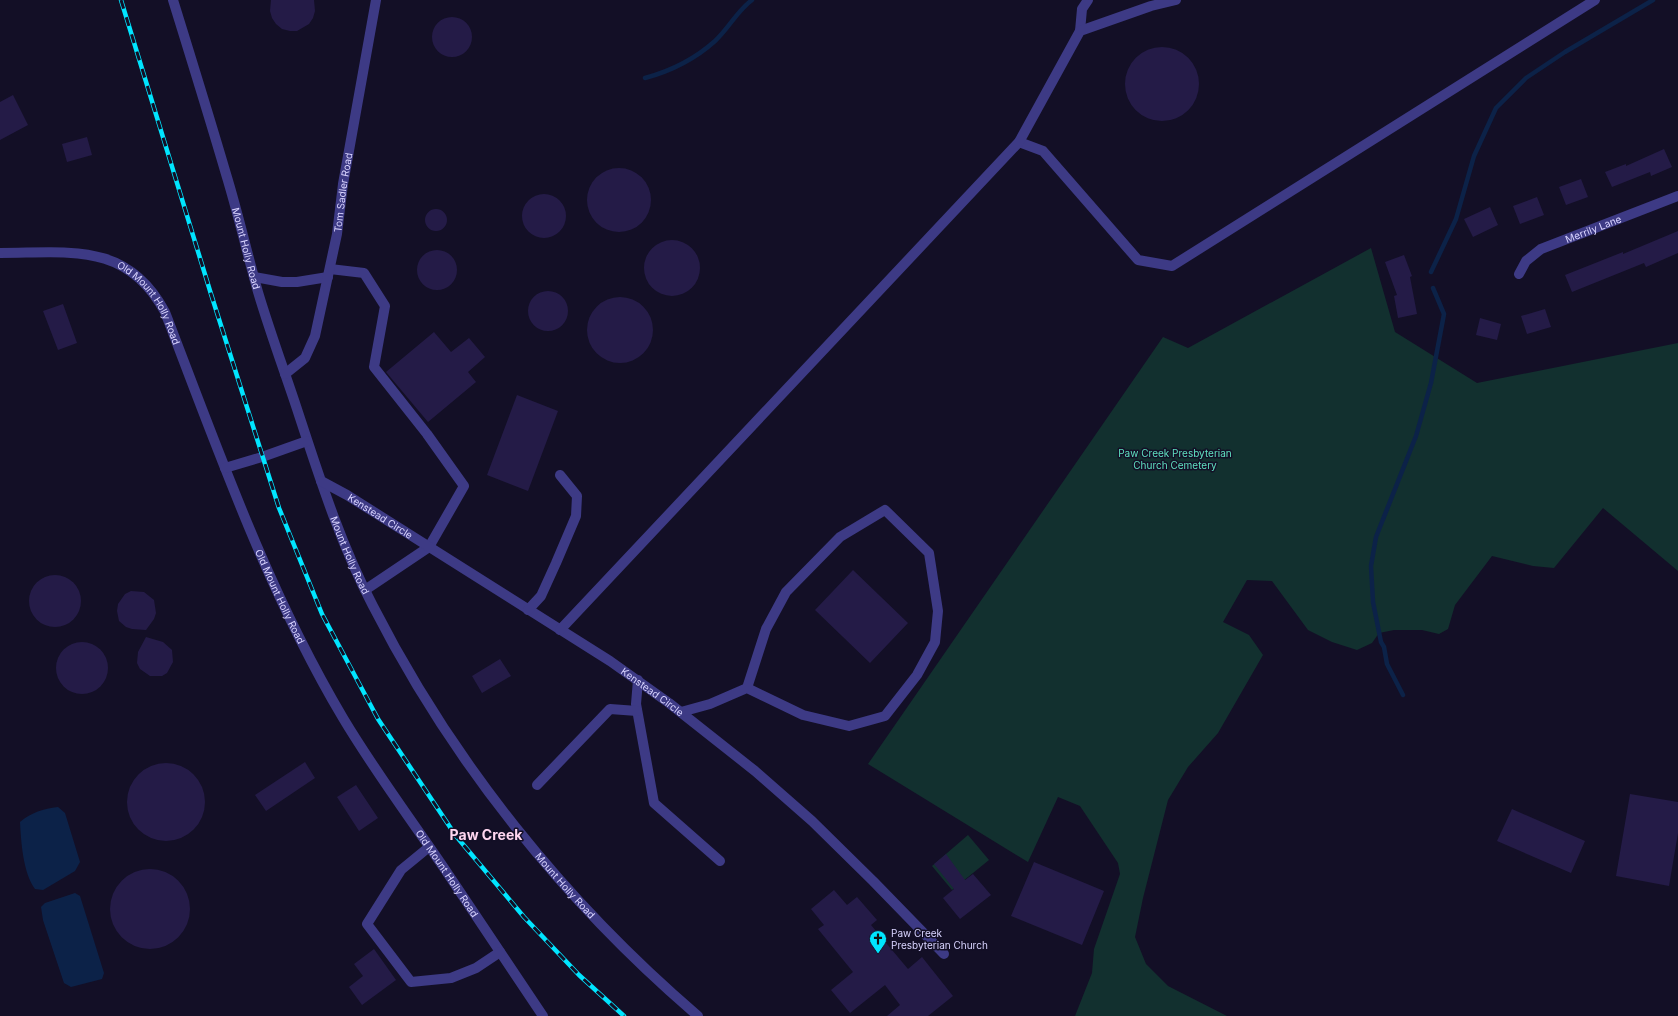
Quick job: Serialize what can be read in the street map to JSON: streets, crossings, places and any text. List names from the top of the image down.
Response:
{
  "streets": {
    "street": [
      "Tom Sadler Road",
      "Merrily Lane",
      "Mount Holly Road",
      "Old Mount Holly Road",
      "Kenstead Circle"
    ]
  },
  "crossings": [
    ["Tom Sadler Road", "Mount Holly Road"],
    ["Mount Holly Road", "Kenstead Circle"]
  ],
  "districts": ["Paw Creek"],
  "parks": ["Paw Creek Presbyterian Church Cemetery"],
  "places": {
    "church": ["Paw Creek Presbyterian Church"]
  }
}
